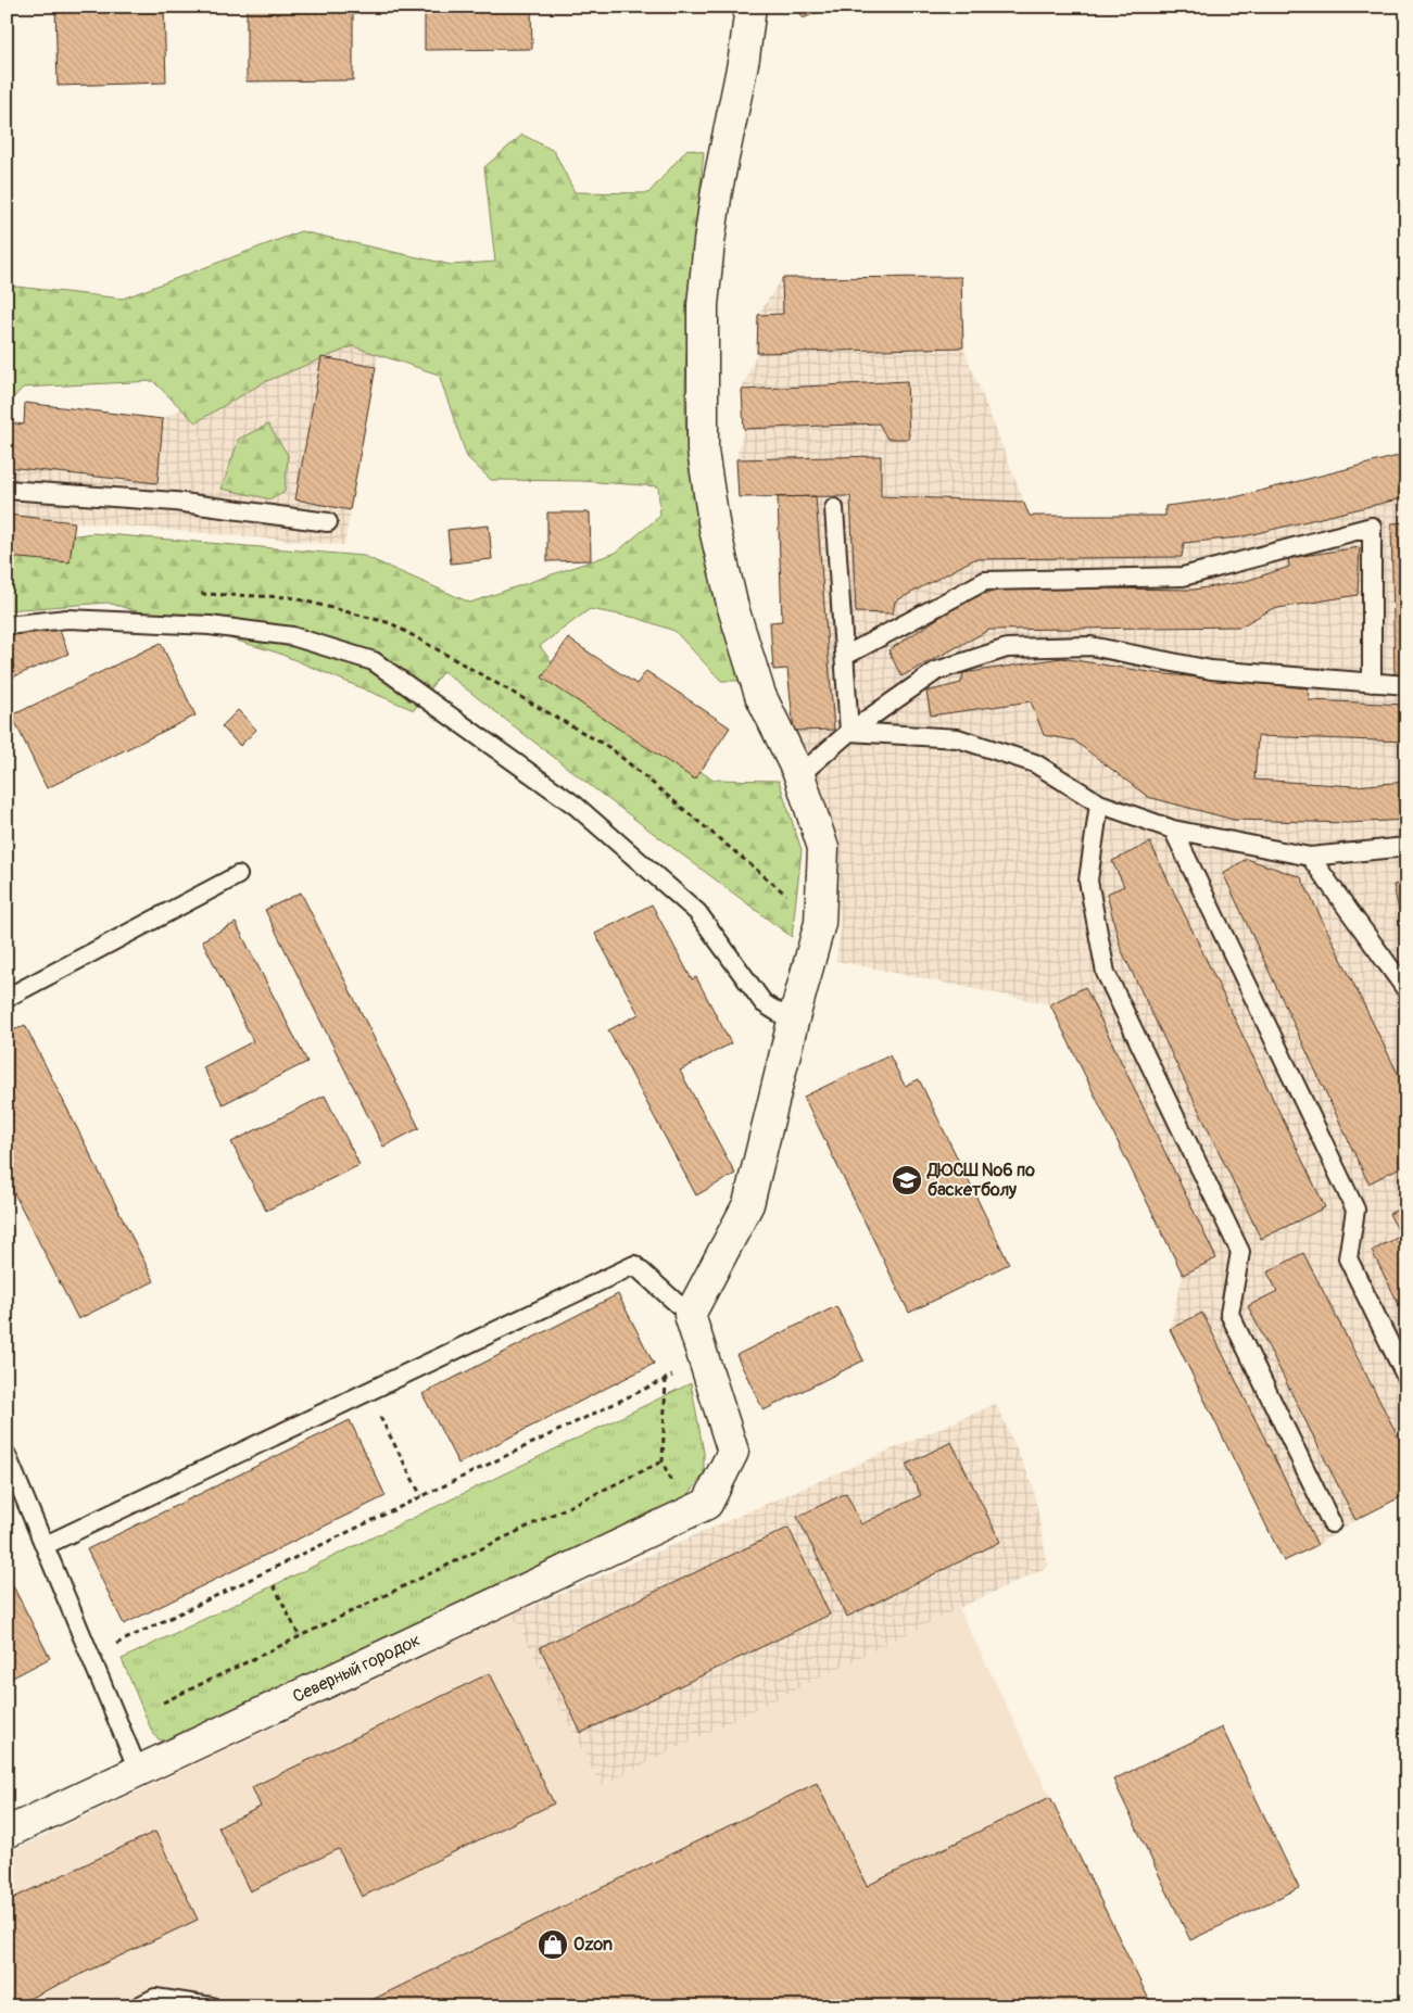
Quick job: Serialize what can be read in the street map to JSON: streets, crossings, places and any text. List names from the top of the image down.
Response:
{
  "streets": {
    "street": ["Северный городок"]
  },
  "places": {
    "school or university": ["ДЮСШ №6 по баскетболу"],
    "shop": ["Ozon"]
  }
}
